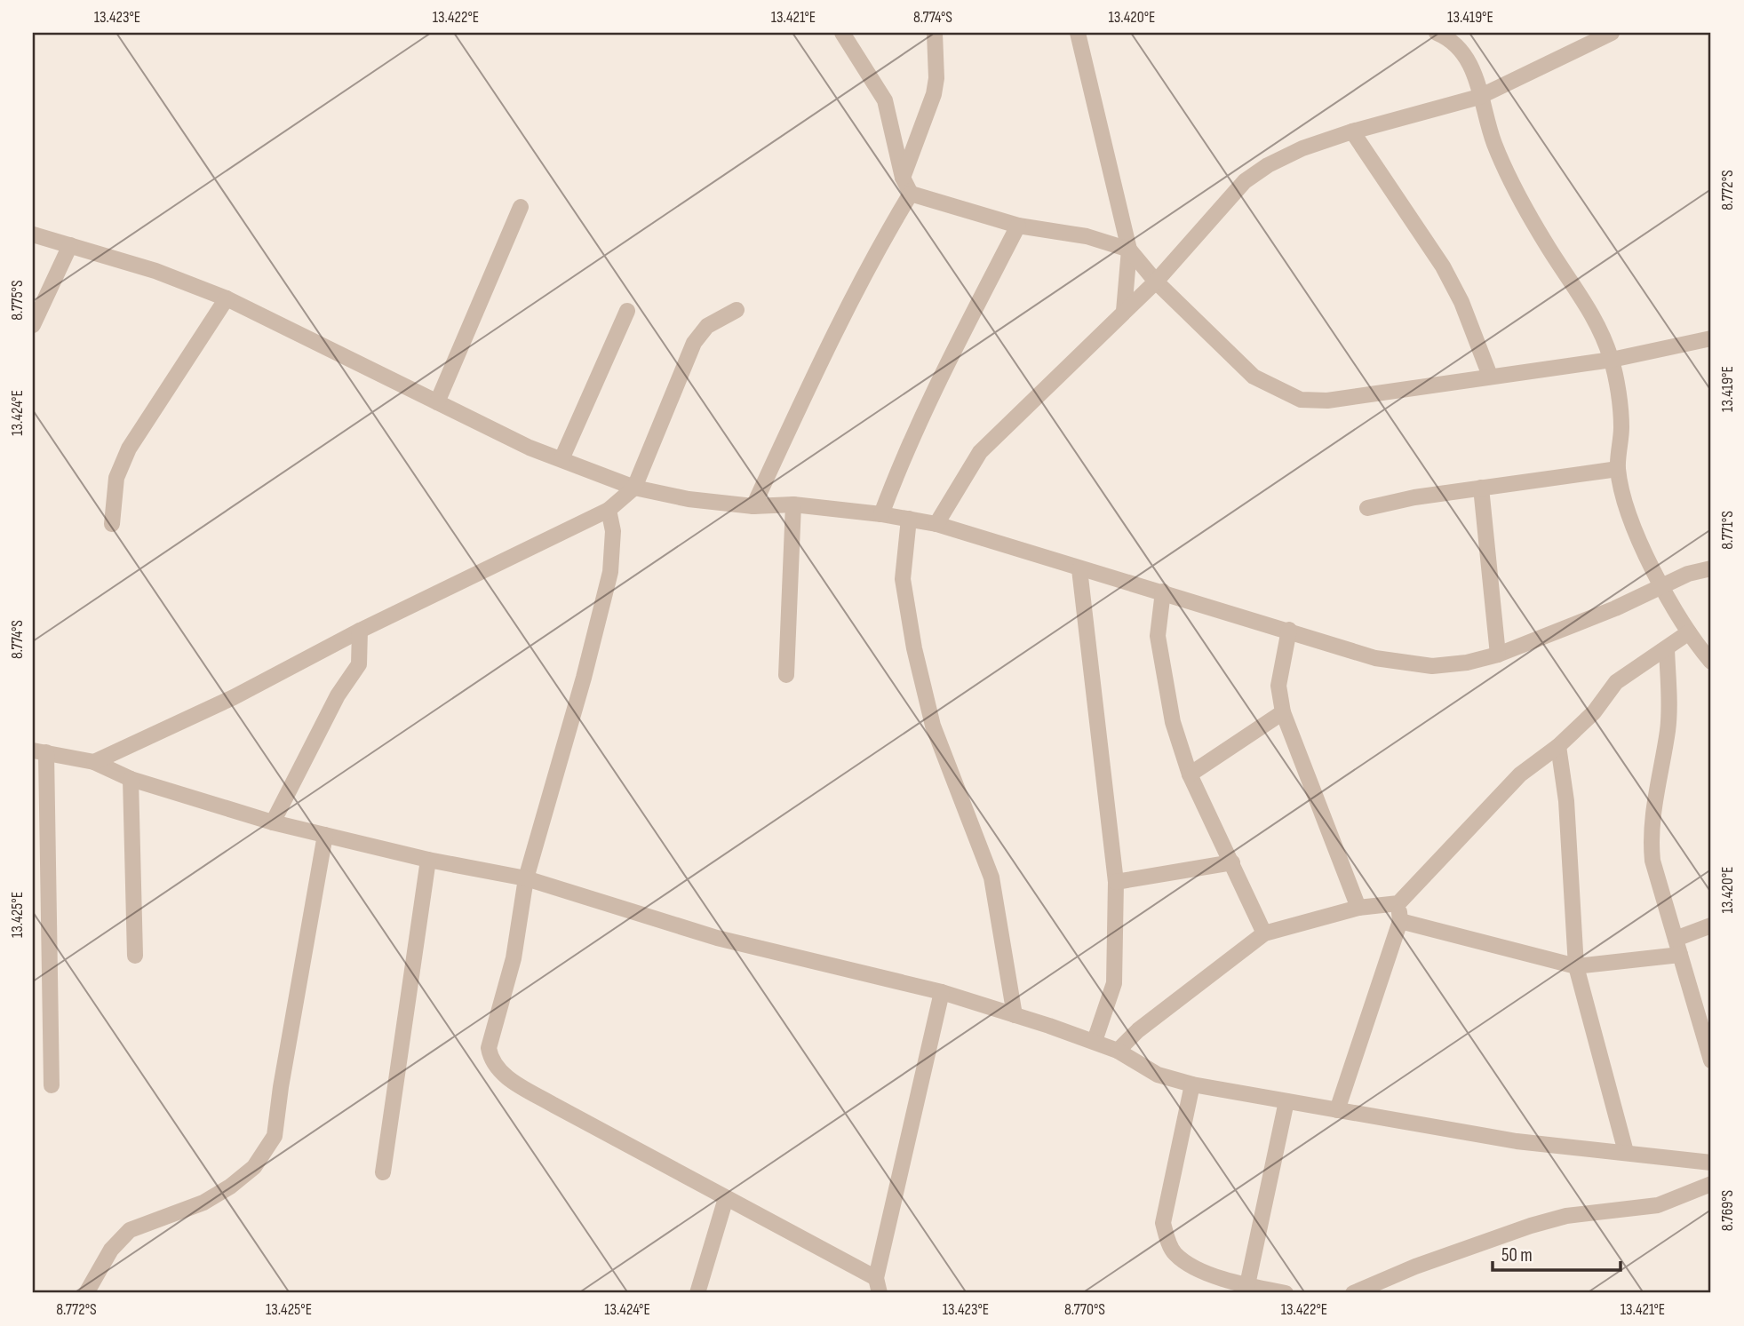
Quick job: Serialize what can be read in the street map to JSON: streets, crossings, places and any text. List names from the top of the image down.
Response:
{
  "scale_bar": "50 m",
  "coordinates": [
    "13.423°E",
    "13.422°E",
    "13.421°E",
    "8.774°S",
    "13.420°E",
    "13.419°E",
    "8.772°S",
    "8.775°S",
    "13.424°E",
    "8.771°S",
    "13.425°E",
    "8.769°S",
    "8.770°S"
  ]
}
